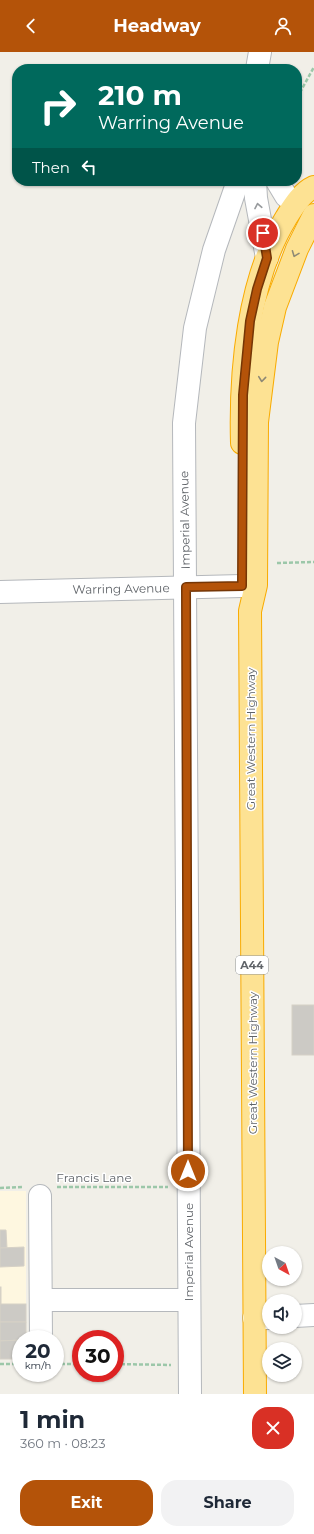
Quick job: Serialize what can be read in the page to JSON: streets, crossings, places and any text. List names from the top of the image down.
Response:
{
  "streets": {
    "highway": ["Great Western Highway", "A44"],
    "street": ["Imperial Avenue", "Warring Avenue"],
    "path": ["Francis Lane"]
  },
  "crossings": [
    ["Imperial Avenue", "Warring Avenue"],
    ["Imperial Avenue", "Francis Lane"],
    ["Warring Avenue", "Great Western Highway"]
  ],
  "north": "bottom right",
  "page": {
    "header": "Headway",
    "turn": ["210 m", "Warring Avenue"],
    "then": "Then",
    "speed": "20 km/h",
    "limit": "30",
    "heading": ["1 min", "360 m · 08:23"],
    "buttons": ["Exit", "Share"]
  }
}
